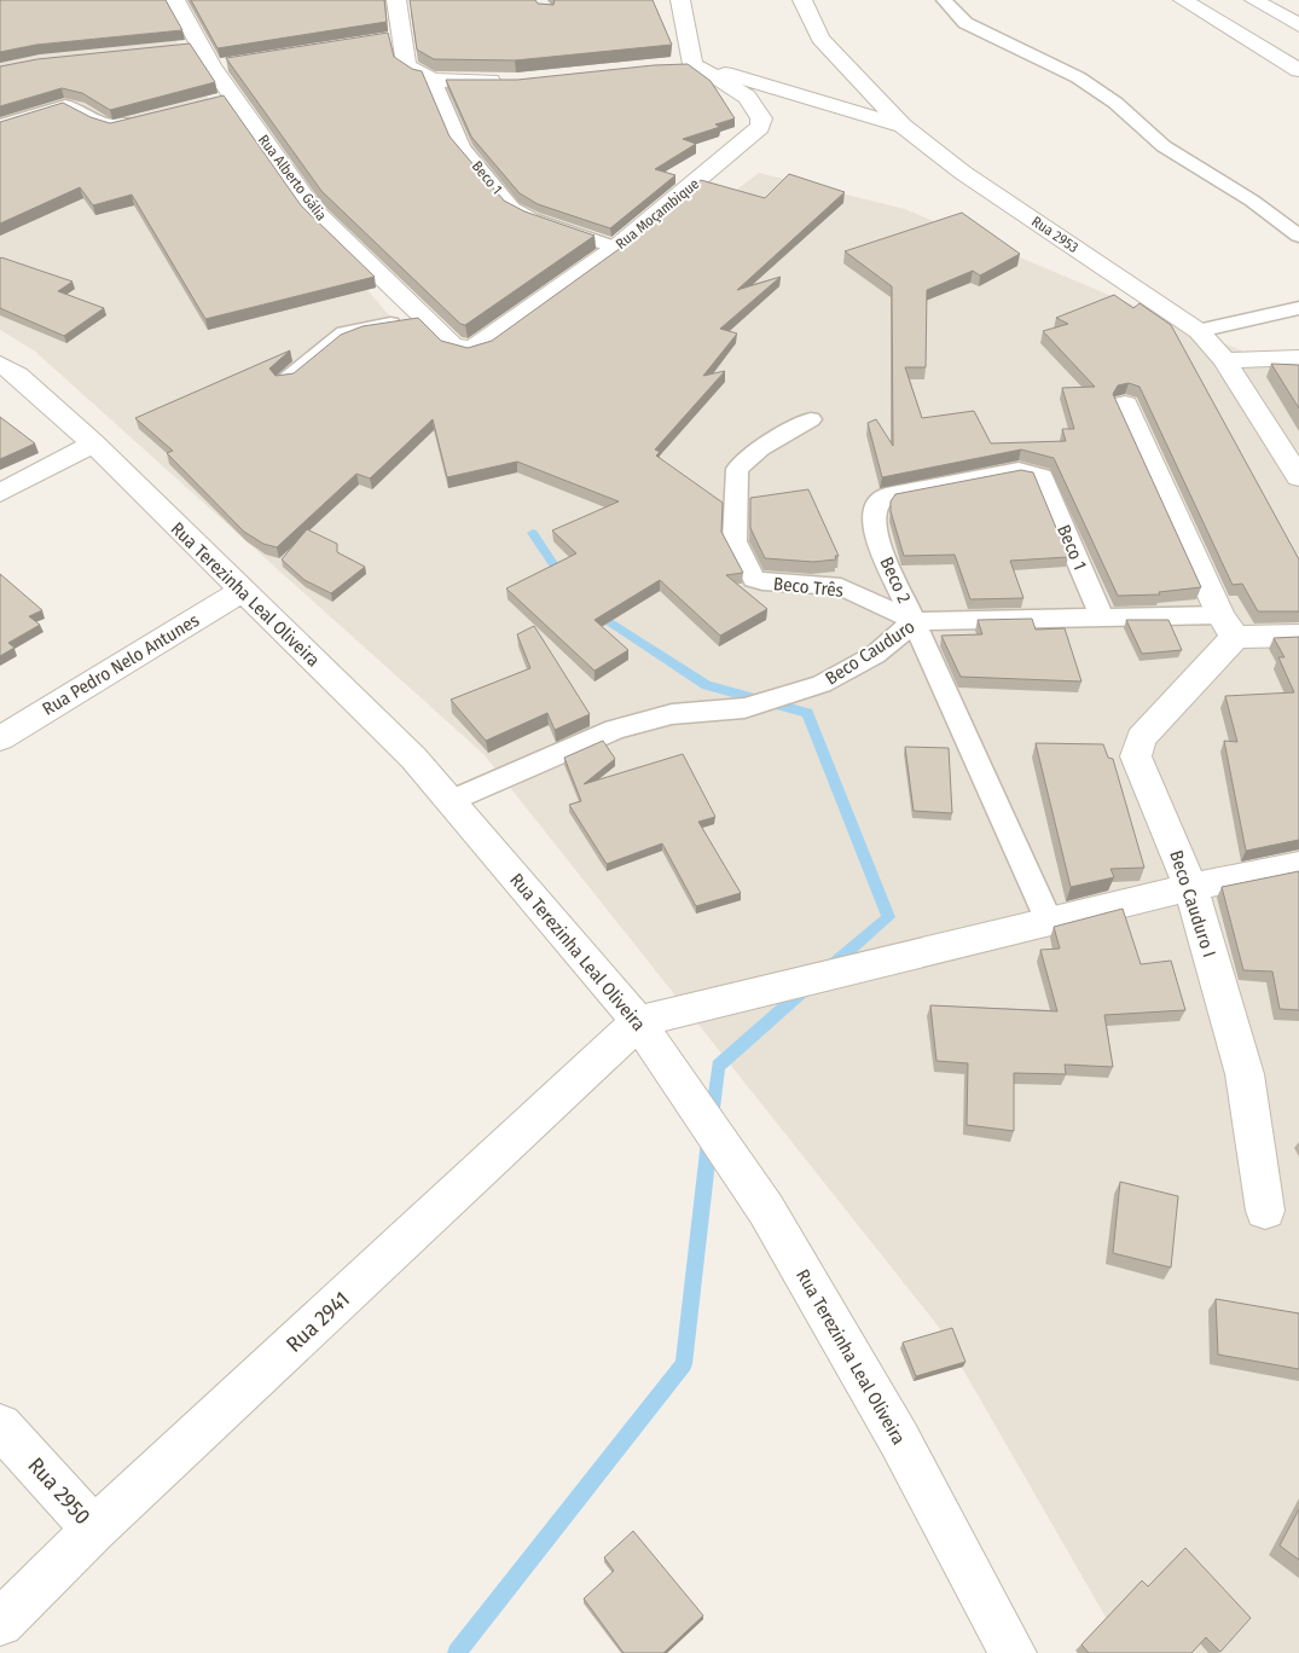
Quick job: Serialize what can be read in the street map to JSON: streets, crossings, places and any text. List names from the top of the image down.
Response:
{
  "streets": {
    "street": [
      "Rua Alberto Gália",
      "Rua Moçambique",
      "Rua 2953",
      "Rua Terezinha Leal Oliveira",
      "Beco Cauduro",
      "Rua Pedro Nelo Antunes",
      "Beco Cauduro I",
      "Rua 2941",
      "Rua 2950"
    ],
    "lane": ["Beco 1", "Beco 2", "Beco Três"]
  },
  "crossings": [
    ["Rua Alberto Gália", "Rua Moçambique"],
    ["Beco 1", "Rua Moçambique"],
    ["Beco 1", "Beco 2"],
    ["Beco 1", "Beco Cauduro"],
    ["Beco 2", "Beco Três"],
    ["Beco 2", "Beco Cauduro"],
    ["Beco Três", "Beco Cauduro"],
    ["Rua Terezinha Leal Oliveira", "Beco Cauduro"],
    ["Rua Terezinha Leal Oliveira", "Rua Pedro Nelo Antunes"],
    ["Rua Terezinha Leal Oliveira", "Rua 2941"],
    ["Beco Cauduro", "Beco Cauduro I"],
    ["Rua 2941", "Rua 2950"]
  ]
}
